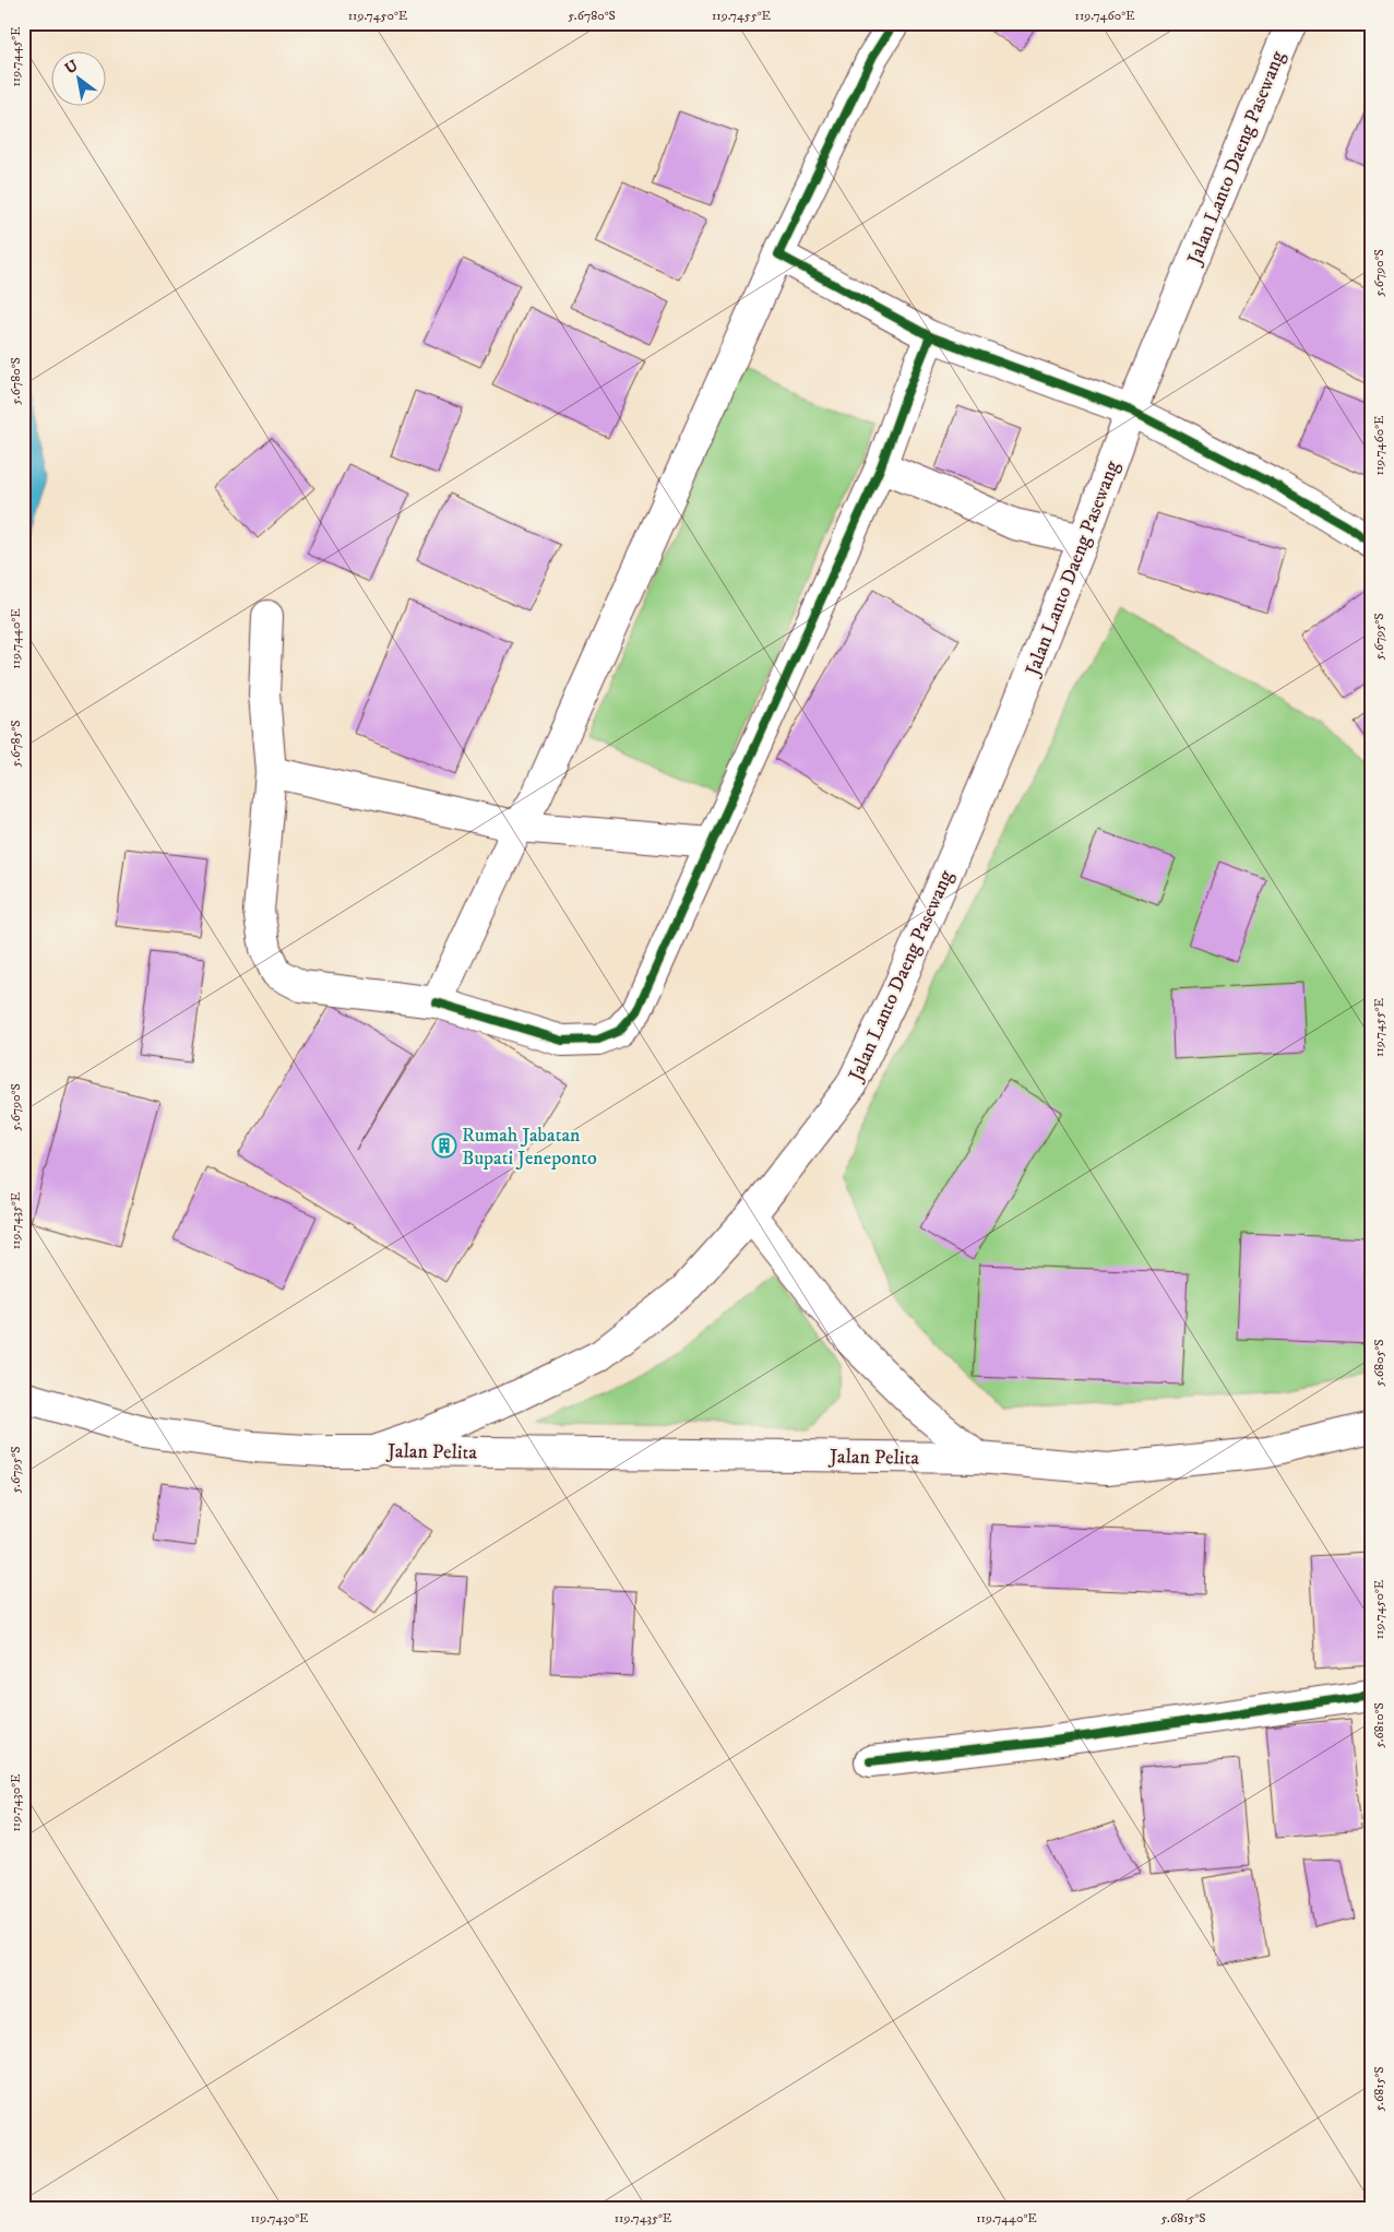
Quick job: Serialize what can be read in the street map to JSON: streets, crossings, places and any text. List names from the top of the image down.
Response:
{
  "streets": {
    "main road": ["Jalan Lanto Daeng Pasewang", "Jalan Pelita"]
  },
  "crossings": [
    ["Jalan Lanto Daeng Pasewang", "Jalan Pelita"]
  ],
  "places": {
    "building": ["Rumah Jabatan Bupati Jeneponto"]
  },
  "north": "top left",
  "coordinates": [
    "119.7450°E",
    "5.6780°S",
    "119.7455°E",
    "119.7460°E",
    "119.7445°E",
    "5.6790°S",
    "5.6795°S",
    "119.7440°E",
    "5.6785°S",
    "119.7435°E",
    "5.6805°S",
    "5.6810°S",
    "119.7430°E",
    "5.6815°S"
  ]
}
